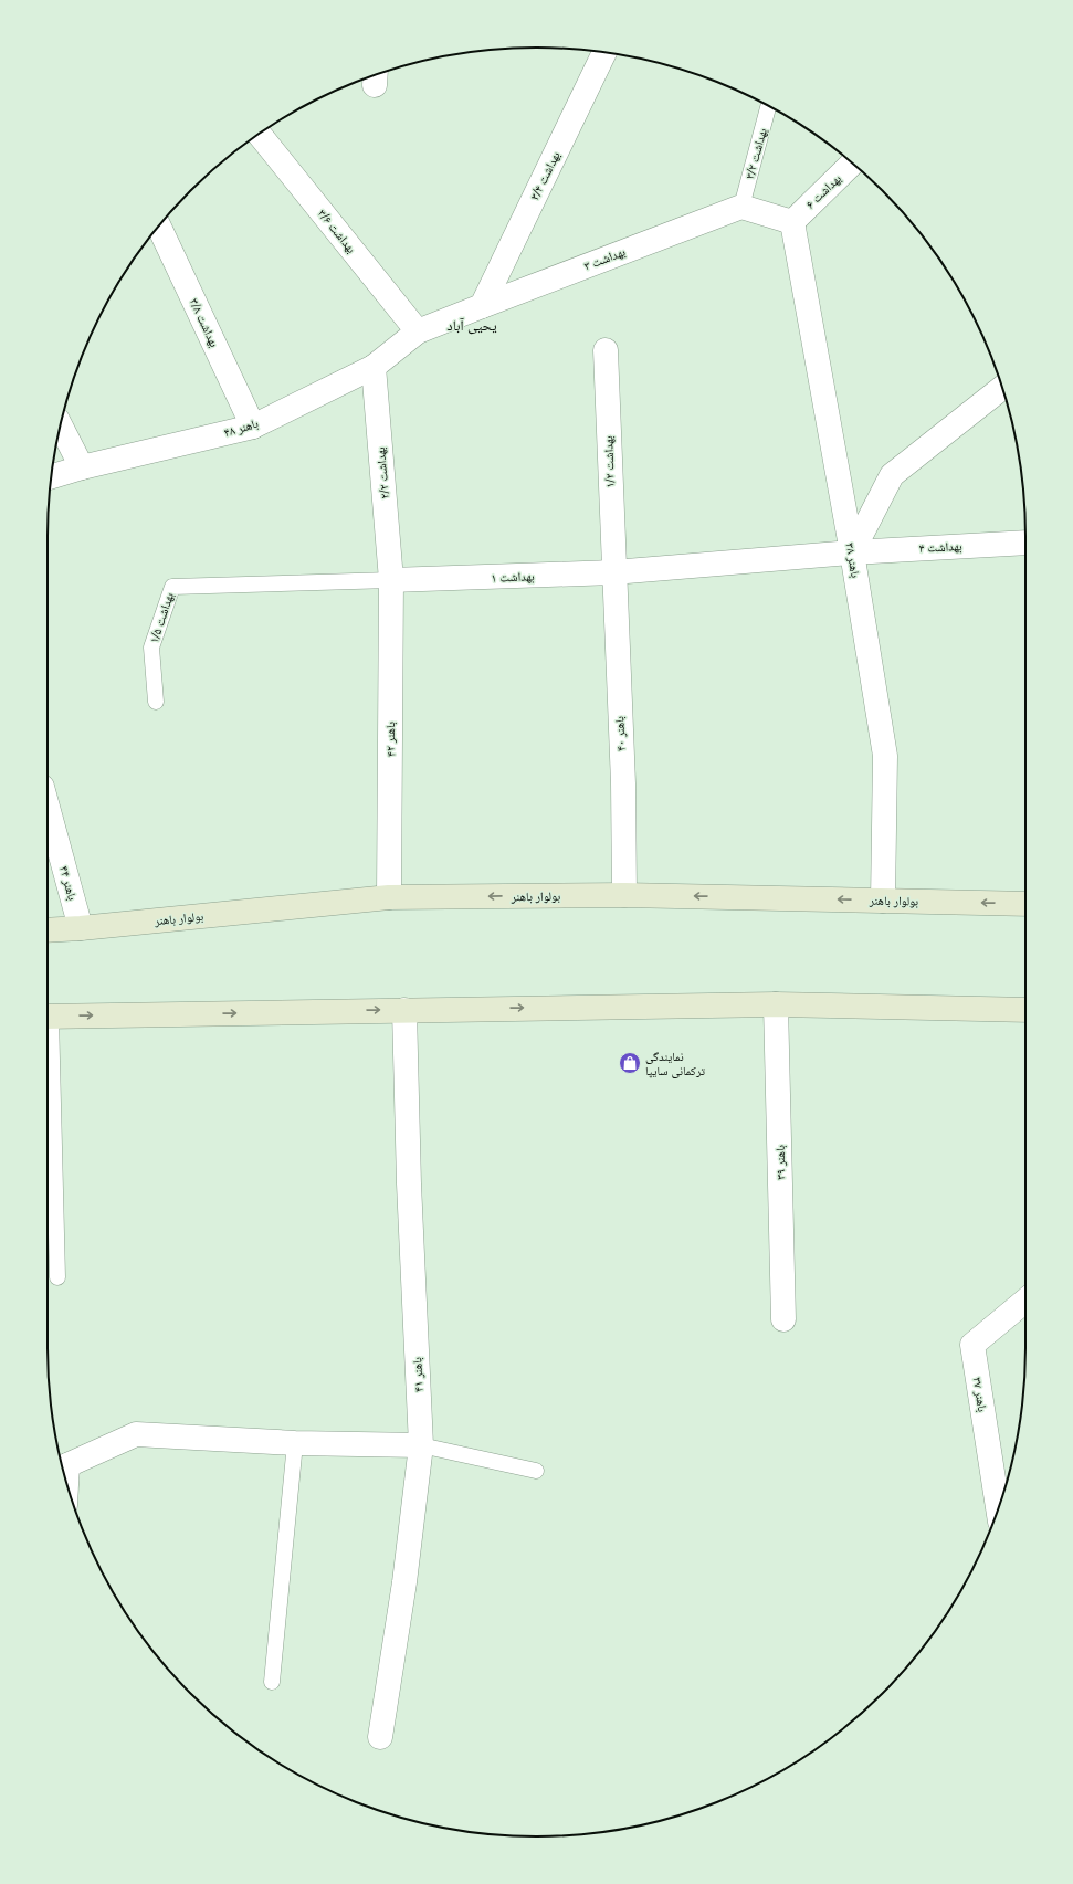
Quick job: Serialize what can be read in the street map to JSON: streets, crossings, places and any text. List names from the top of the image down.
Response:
{
  "streets": {
    "main road": ["بولوار باهنر"],
    "street": [
      "بهداشت ۳/۴",
      "بهداشت ۶",
      "بهداشت ۳/۶",
      "بهداشت ۳",
      "بهداشت ۳/۸",
      "باهنر ۴۸",
      "بهداشت ۱/۲",
      "بهداشت ۲/۲",
      "بهداشت ۴",
      "باهنر ۳۸",
      "بهداشت ۱",
      "باهنر ۴۰",
      "باهنر ۴۲",
      "باهنر ۴۴",
      "باهنر ۳۹",
      "باهنر ۴۱",
      "باهنر ۳۷"
    ],
    "lane": ["بهداشت ۳/۲", "بهداشت ۱/۵"]
  },
  "crossings": [
    ["بهداشت ۳/۲", "بهداشت ۳"],
    ["بهداشت ۳/۴", "بهداشت ۳"],
    ["بهداشت ۶", "باهنر ۳۸"],
    ["بهداشت ۳/۶", "بهداشت ۳"],
    ["بهداشت ۳/۶", "باهنر ۴۸"],
    ["بهداشت ۳", "باهنر ۴۸"],
    ["بهداشت ۳/۸", "باهنر ۴۸"],
    ["باهنر ۴۸", "بهداشت ۲/۲"],
    ["بهداشت ۱/۲", "بهداشت ۱"],
    ["بهداشت ۱/۲", "باهنر ۴۰"],
    ["بهداشت ۲/۲", "بهداشت ۱"],
    ["بهداشت ۲/۲", "باهنر ۴۲"],
    ["بهداشت ۴", "باهنر ۳۸"],
    ["بهداشت ۴", "بهداشت ۱"],
    ["باهنر ۳۸", "بهداشت ۱"],
    ["باهنر ۳۸", "بولوار باهنر"],
    ["بهداشت ۱", "بهداشت ۱/۵"],
    ["بهداشت ۱", "باهنر ۴۰"],
    ["بهداشت ۱", "باهنر ۴۲"],
    ["باهنر ۴۰", "بولوار باهنر"],
    ["باهنر ۴۲", "بولوار باهنر"],
    ["باهنر ۴۴", "بولوار باهنر"]
  ],
  "districts": ["یحیی آباد"],
  "places": {
    "shop": ["نمایندگی ترکمانی سایپا"]
  }
}
